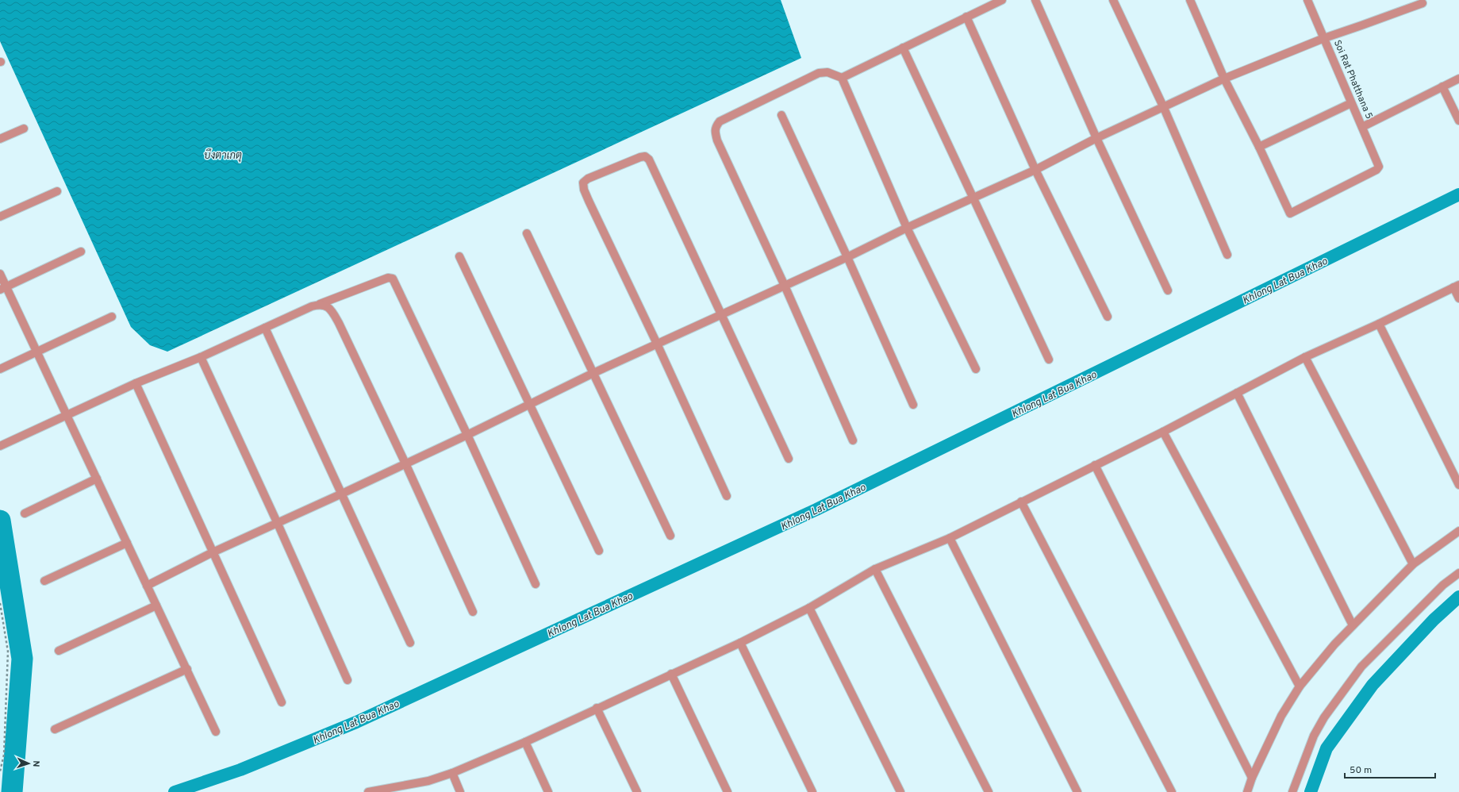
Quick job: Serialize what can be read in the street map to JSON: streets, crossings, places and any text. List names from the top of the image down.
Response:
{
  "streets": {
    "street": ["Soi Rat Phatthana 5"]
  },
  "water": ["บึงตาเกตุ", "Khlong Lat Bua Khao"],
  "scale_bar": "50 m",
  "north": "right"
}
